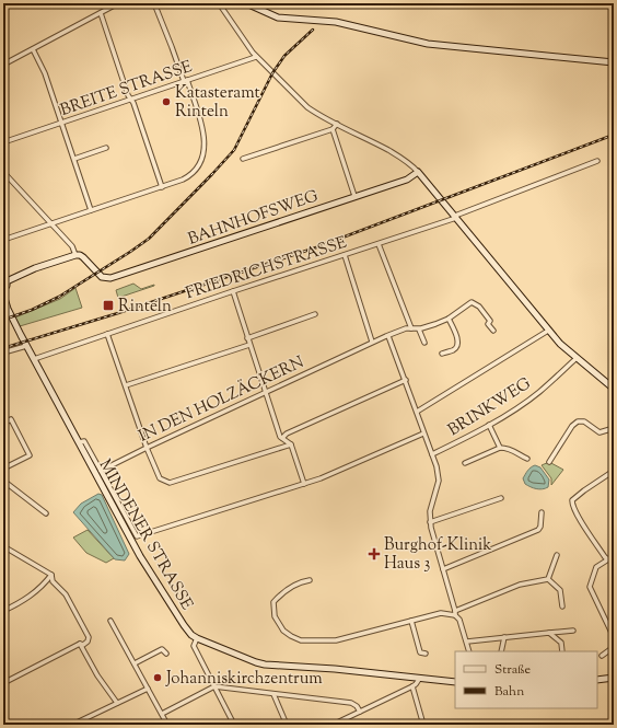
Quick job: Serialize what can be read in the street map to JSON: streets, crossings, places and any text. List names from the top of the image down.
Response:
{
  "streets": {
    "main road": ["BAHNHOFSWEG", "MINDENER STRASSE"],
    "street": [
      "BREITE STRASSE",
      "FRIEDRICHSTRASSE",
      "IN DEN HOLZÄCKERN",
      "BRINKWEG"
    ]
  },
  "crossings": [
    ["FRIEDRICHSTRASSE", "MINDENER STRASSE"]
  ],
  "places": {
    "other": ["Katasteramt Rinteln", "Johanniskirchzentrum"],
    "transit": ["Rinteln"],
    "health": ["Burghof-Klinik Haus 3"]
  },
  "legend": ["Straße", "Bahn"]
}
